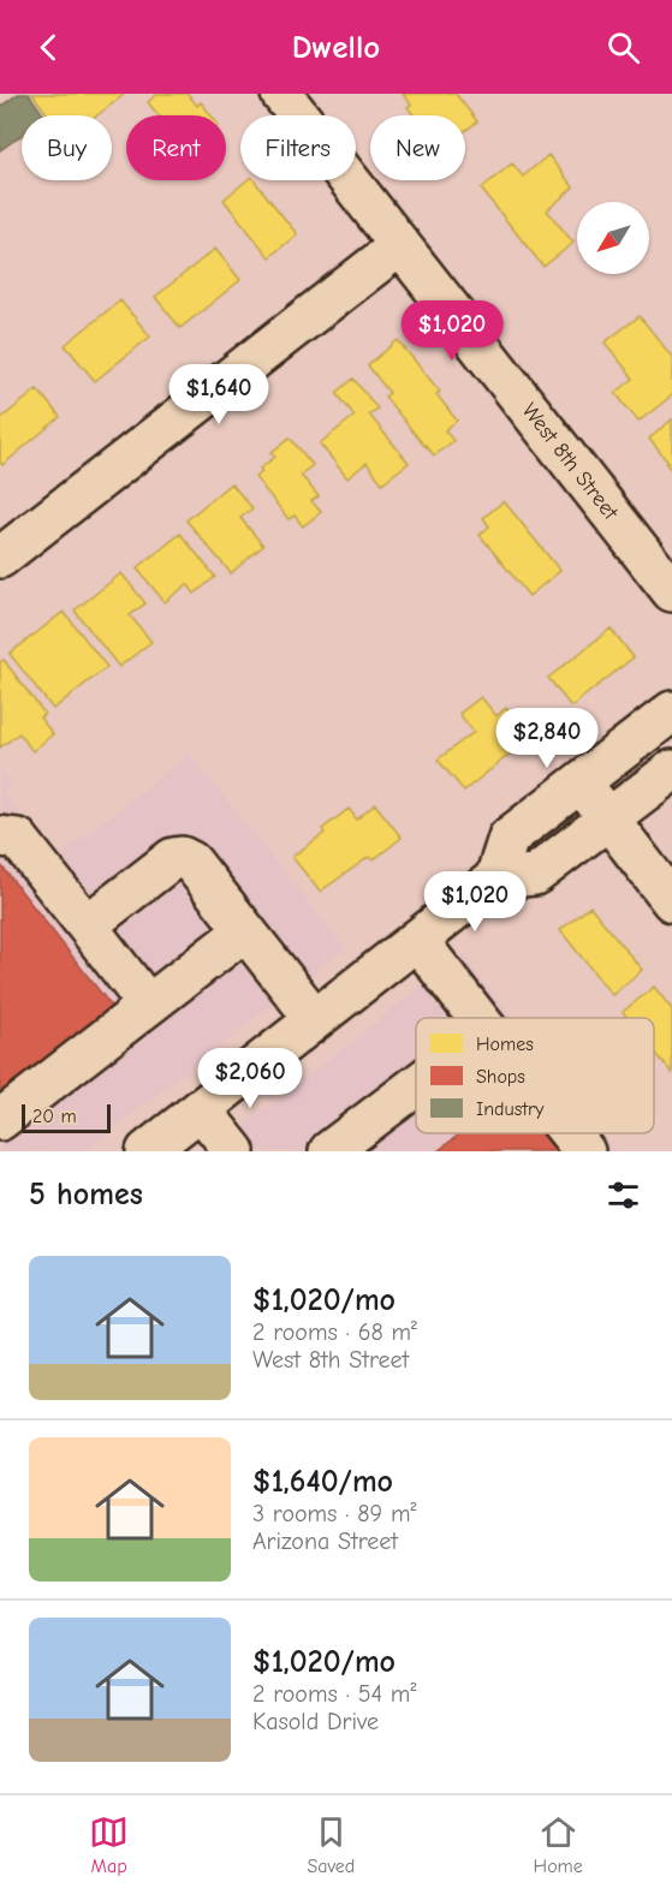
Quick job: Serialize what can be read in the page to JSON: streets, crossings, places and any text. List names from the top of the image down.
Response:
{
  "streets": {
    "street": ["West 8th Street"]
  },
  "legend": ["Homes", "Shops", "Industry"],
  "scale_bar": "20 m",
  "north": "bottom left",
  "page": {
    "header": "Dwello",
    "chip": [
      "Buy",
      "Rent",
      "Filters",
      "New"
    ],
    "price": [
      "$1,020",
      "$1,640",
      "$2,840",
      "$1,020",
      "$2,060"
    ],
    "scale": "20 m",
    "heading": "5 homes",
    "list": [
      {
        "name": "$1,020/mo",
        "note": "2 rooms · 68 m² · West 8th Street"
      },
      {
        "name": "$1,640/mo",
        "note": "3 rooms · 89 m² · Arizona Street"
      },
      {
        "name": "$1,020/mo",
        "note": "2 rooms · 54 m² · Kasold Drive"
      }
    ],
    "tabs": ["Map", "Saved", "Home"]
  }
}
